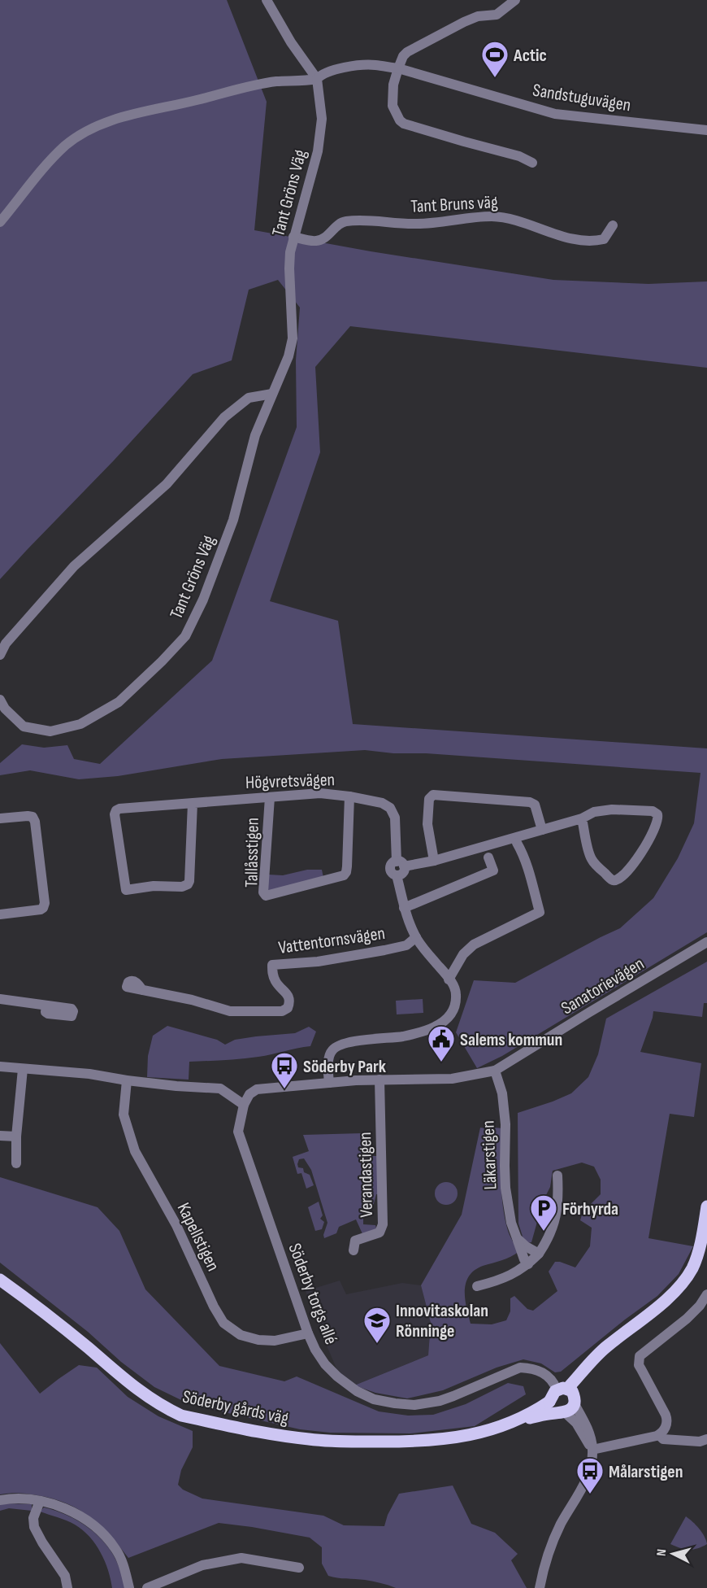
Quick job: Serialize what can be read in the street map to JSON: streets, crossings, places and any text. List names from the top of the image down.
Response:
{
  "streets": {
    "main road": ["Söderby gårds väg"],
    "street": [
      "Sandstuguvägen",
      "Tant Gröns Väg",
      "Tant Bruns väg",
      "Högvretsvägen",
      "Tallåsstigen",
      "Vattentornsvägen",
      "Sanatorievägen",
      "Läkarstigen",
      "Verandastigen",
      "Kapellstigen",
      "Söderby torgs allé"
    ]
  },
  "crossings": [
    ["Sandstuguvägen", "Tant Gröns Väg"],
    ["Tant Gröns Väg", "Tant Bruns väg"],
    ["Högvretsvägen", "Tallåsstigen"],
    ["Vattentornsvägen", "Sanatorievägen"],
    ["Sanatorievägen", "Läkarstigen"],
    ["Sanatorievägen", "Verandastigen"],
    ["Sanatorievägen", "Söderby torgs allé"],
    ["Kapellstigen", "Söderby torgs allé"],
    ["Söderby torgs allé", "Söderby gårds väg"]
  ],
  "places": {
    "sports": ["Actic"],
    "public building": ["Salems kommun"],
    "bus stop": ["Söderby Park", "Målarstigen"],
    "parking": ["Förhyrda"],
    "school or university": ["Innovitaskolan Rönninge"]
  },
  "north": "left"
}
